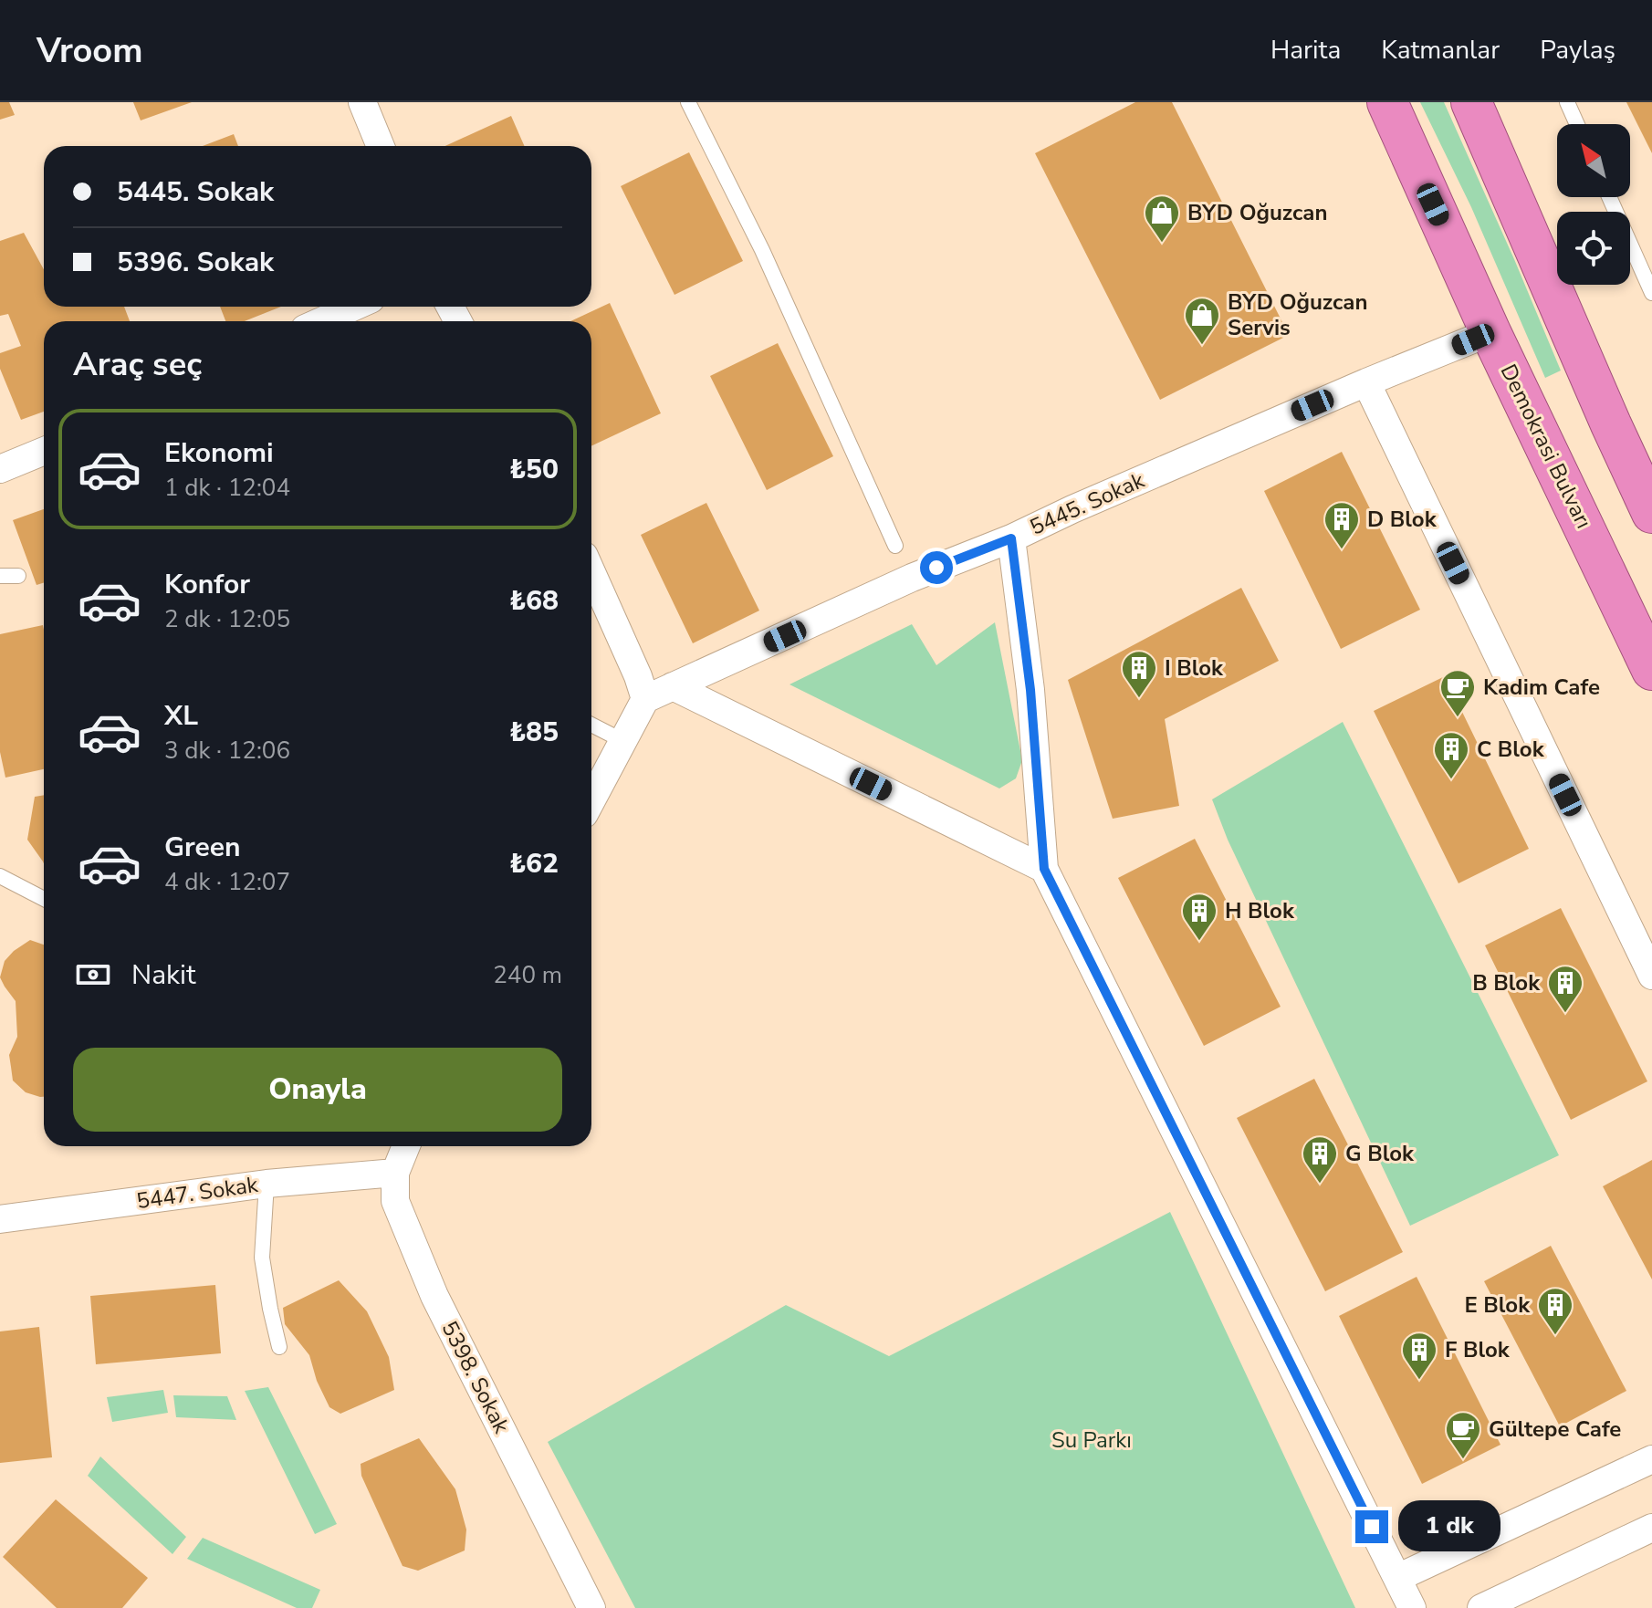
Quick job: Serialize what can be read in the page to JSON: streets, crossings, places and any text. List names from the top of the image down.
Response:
{
  "streets": {
    "highway": ["Demokrasi Bulvarı"],
    "street": ["5445. Sokak", "5447. Sokak", "5398. Sokak"]
  },
  "crossings": [
    ["Demokrasi Bulvarı", "5445. Sokak"],
    ["5447. Sokak", "5398. Sokak"]
  ],
  "parks": ["Su Parkı"],
  "places": {
    "shop": ["BYD Oğuzcan", "BYD Oğuzcan Servis"],
    "building": [
      "D Blok",
      "I Blok",
      "C Blok",
      "H Blok",
      "B Blok",
      "G Blok",
      "E Blok",
      "F Blok"
    ],
    "cafe": ["Kadim Cafe", "Gültepe Cafe"]
  },
  "north": "top left",
  "page": {
    "header": "Vroom",
    "nav": ["Harita", "Katmanlar", "Paylaş"],
    "banner": ["5445. Sokak", "5396. Sokak"],
    "heading": "Araç seç",
    "list": [
      {
        "name": "Ekonomi",
        "note": "1 dk · 12:04",
        "value": "₺50"
      },
      {
        "name": "Konfor",
        "note": "2 dk · 12:05",
        "value": "₺68"
      },
      {
        "name": "XL",
        "note": "3 dk · 12:06",
        "value": "₺85"
      },
      {
        "name": "Green",
        "note": "4 dk · 12:07",
        "value": "₺62"
      }
    ],
    "pay": ["Nakit", "240 m"],
    "buttons": "Onayla",
    "bubble": "1 dk"
  }
}
